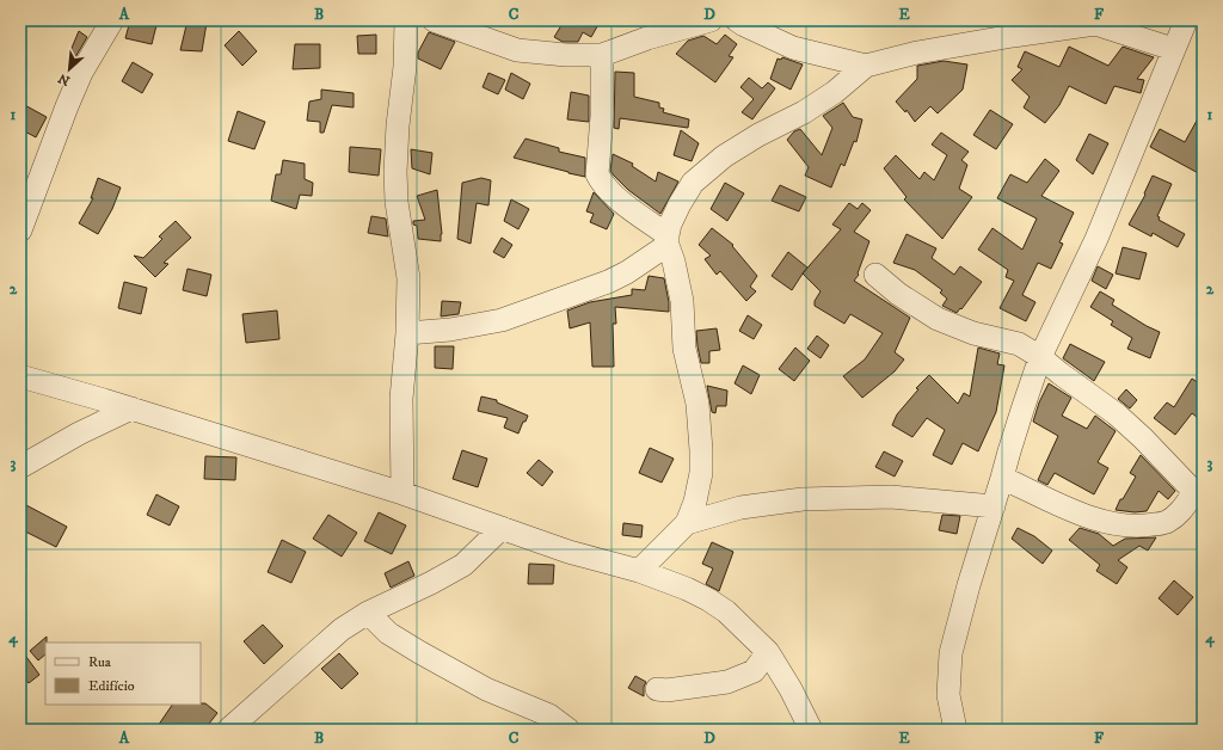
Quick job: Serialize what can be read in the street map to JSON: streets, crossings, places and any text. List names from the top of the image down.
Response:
{
  "legend": ["Rua", "Edifício"],
  "north": "bottom left",
  "grid": {
    "columns": [
      "A",
      "B",
      "C",
      "D",
      "E",
      "F"
    ],
    "rows": [
      "1",
      "2",
      "3",
      "4"
    ]
  }
}
